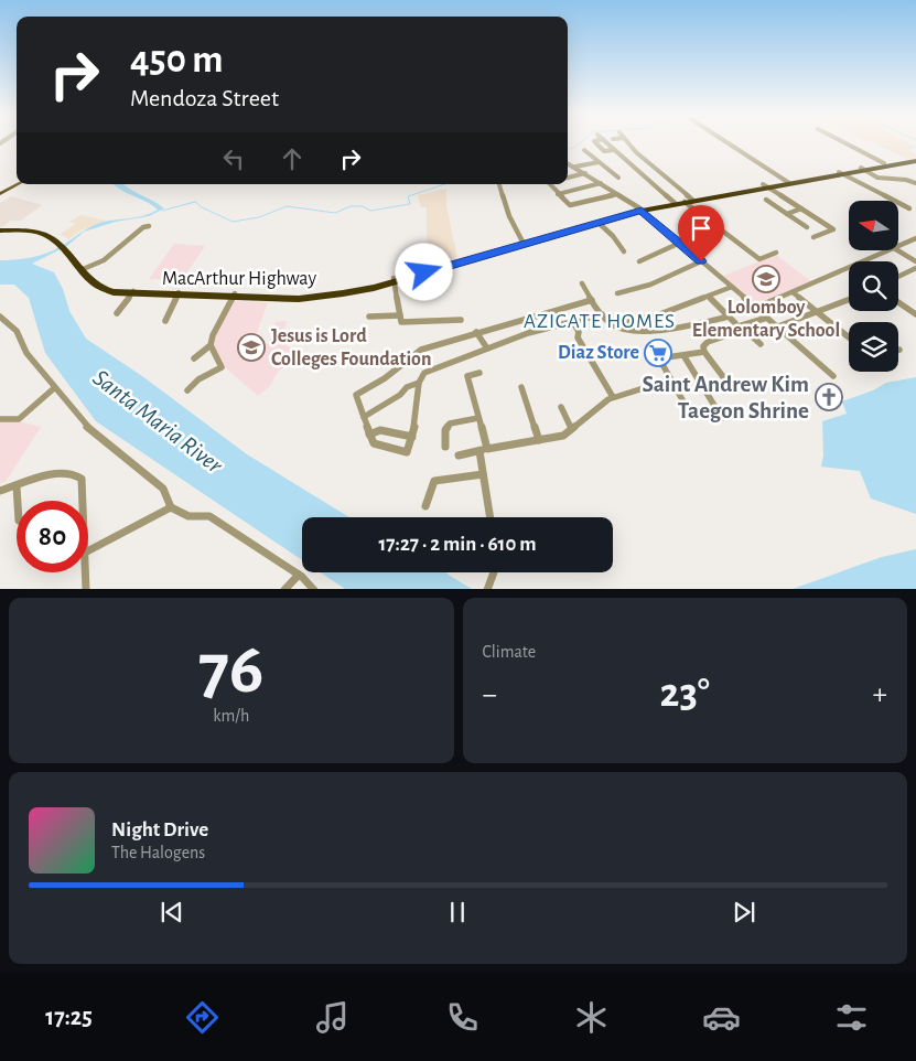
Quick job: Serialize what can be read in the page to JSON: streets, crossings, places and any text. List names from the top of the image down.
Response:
{
  "streets": {
    "highway": ["MacArthur Highway"]
  },
  "districts": ["AZICATE HOMES"],
  "water": ["Santa Maria River"],
  "places": {
    "school or university": ["Lolomboy Elementary School", "Jesus is Lord Colleges Foundation"],
    "supermarket": ["Diaz Store"],
    "church": ["Saint Andrew Kim Taegon Shrine"]
  },
  "north": "left",
  "page": {
    "turn": ["450 m", "Mendoza Street"],
    "limit": "80",
    "trip": "17:27 · 2 min · 610 m",
    "tile": [
      ["76", "km/h"],
      "Climate"
    ],
    "heat": ["−", "23°", "+"],
    "song": ["Night Drive", "The Halogens"],
    "tabs": "17:25"
  }
}
